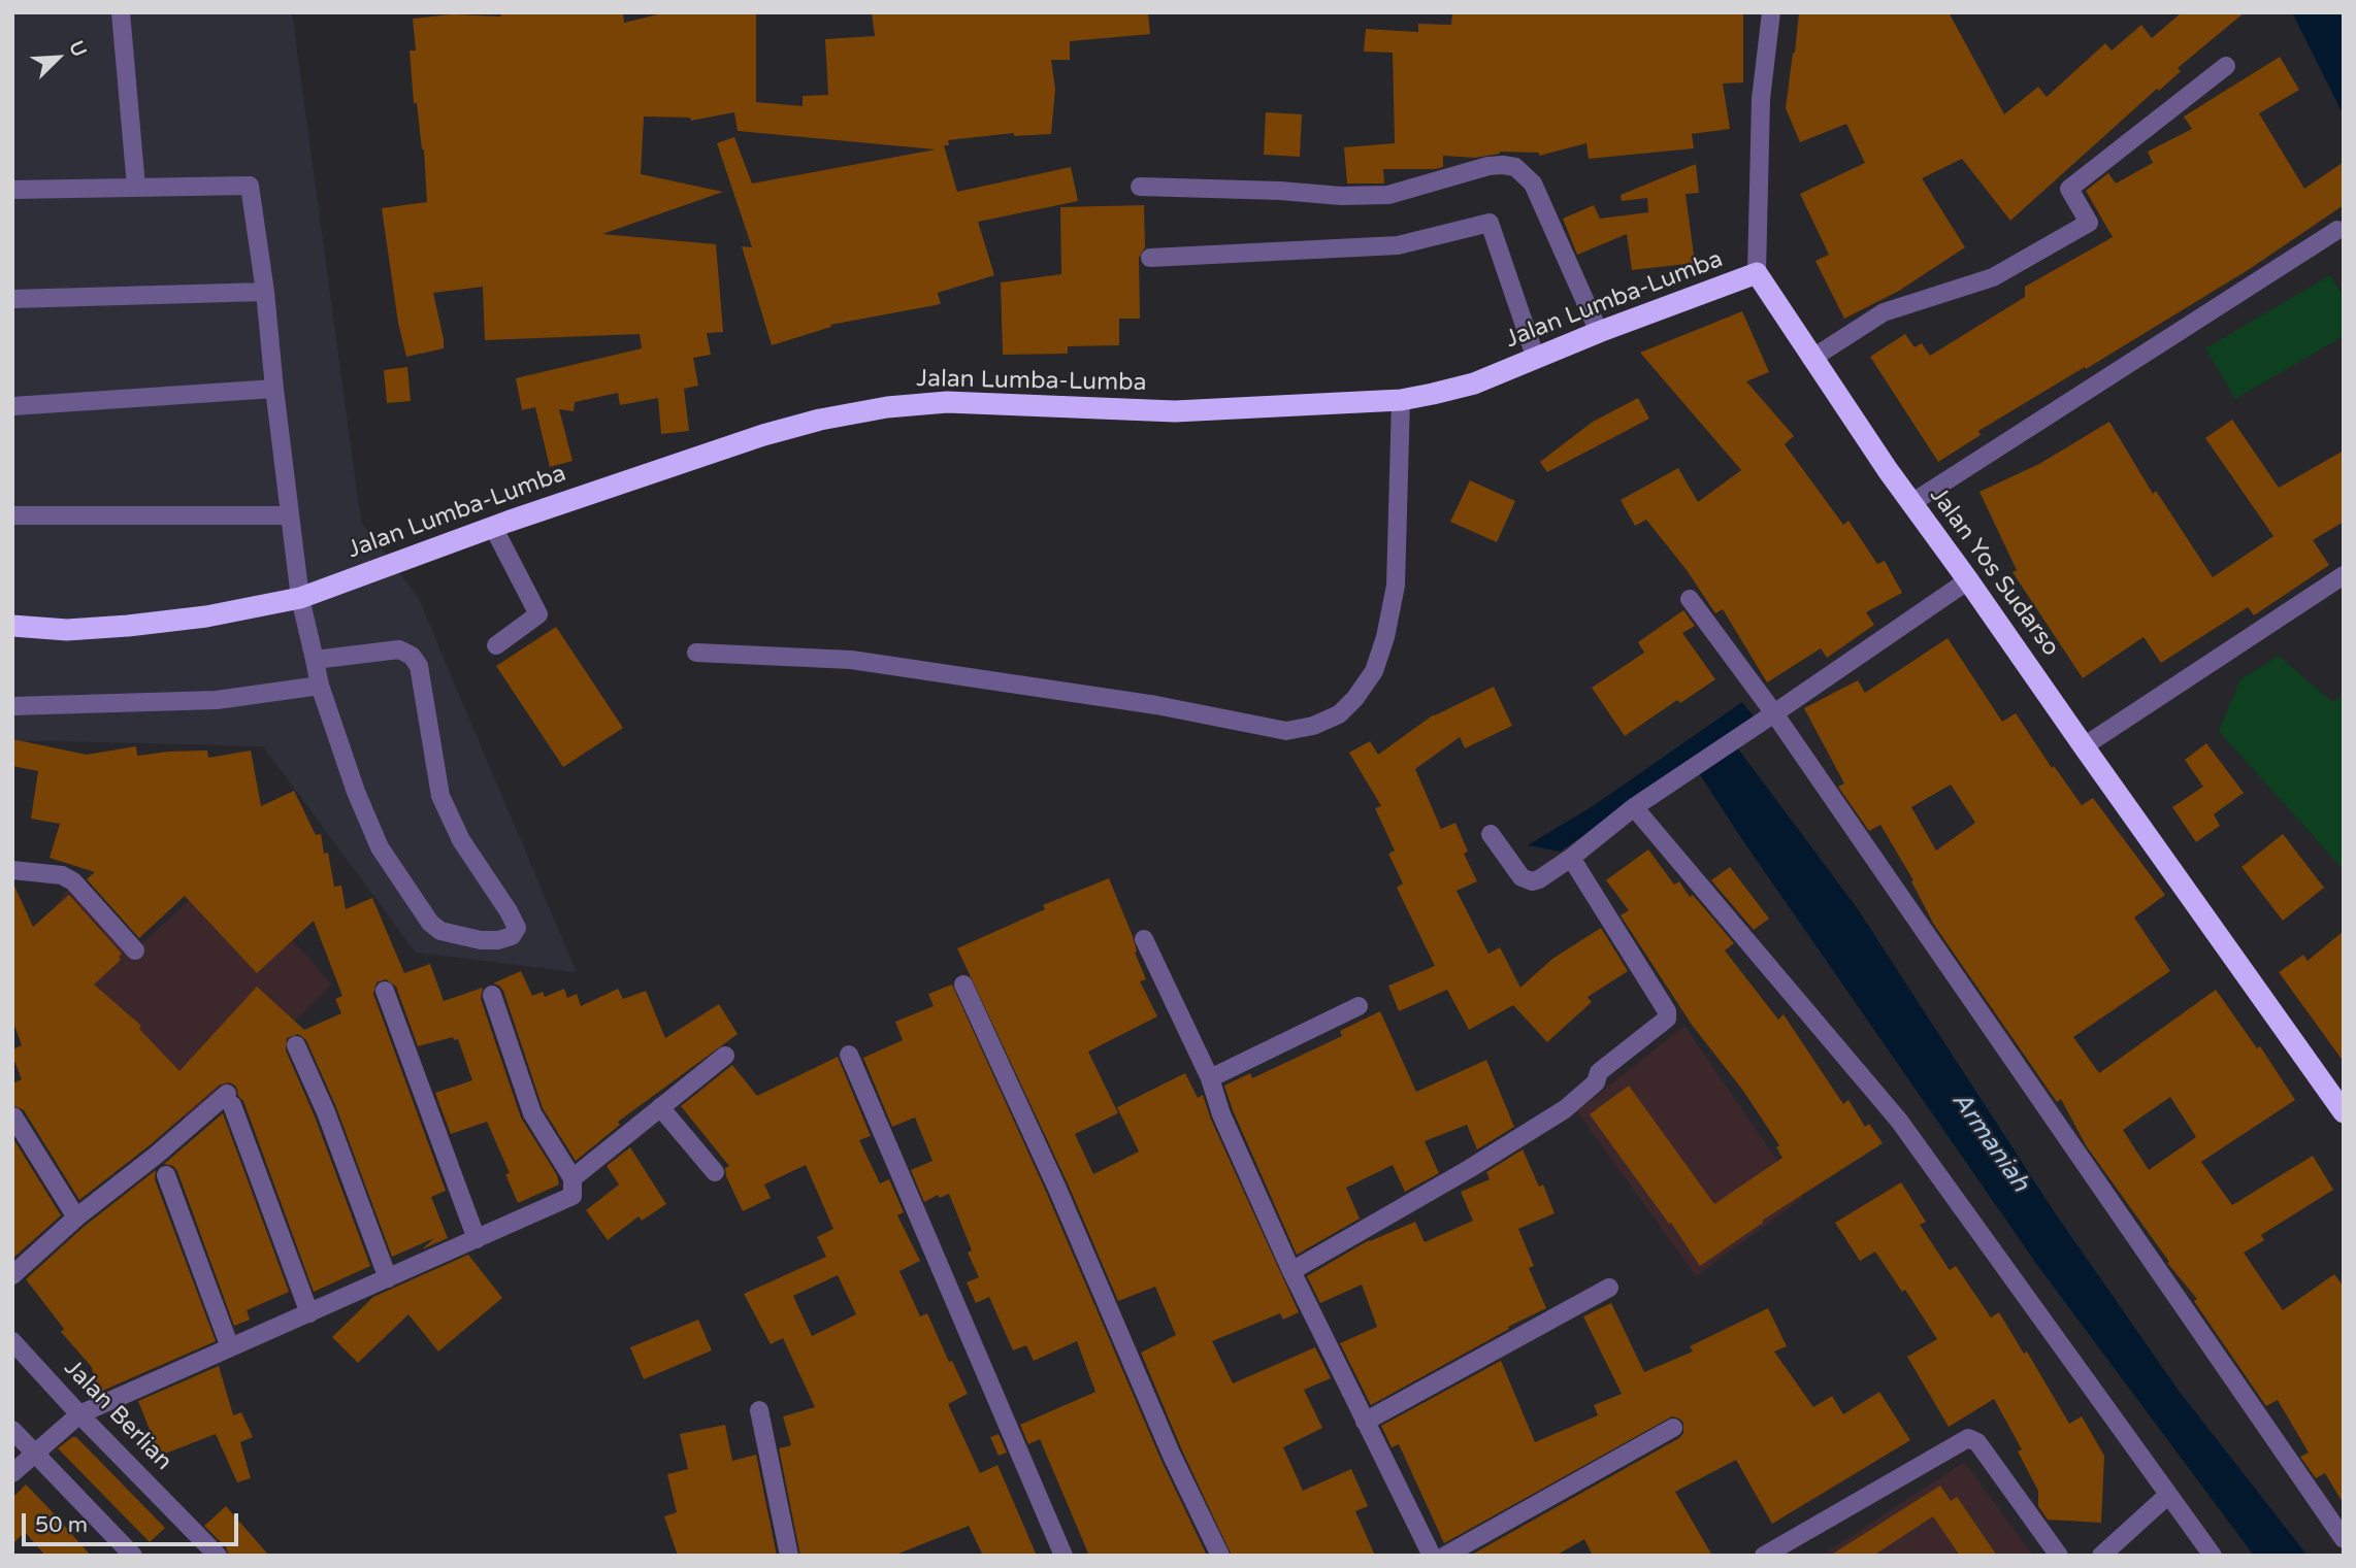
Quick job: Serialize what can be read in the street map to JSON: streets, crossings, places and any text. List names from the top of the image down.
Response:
{
  "streets": {
    "highway": ["Jalan Lumba-Lumba", "Jalan Yos Sudarso"],
    "street": ["Jalan Berlian"]
  },
  "crossings": [
    ["Jalan Lumba-Lumba", "Jalan Yos Sudarso"]
  ],
  "water": ["Armaniah"],
  "scale_bar": "50 m",
  "north": "top right"
}
